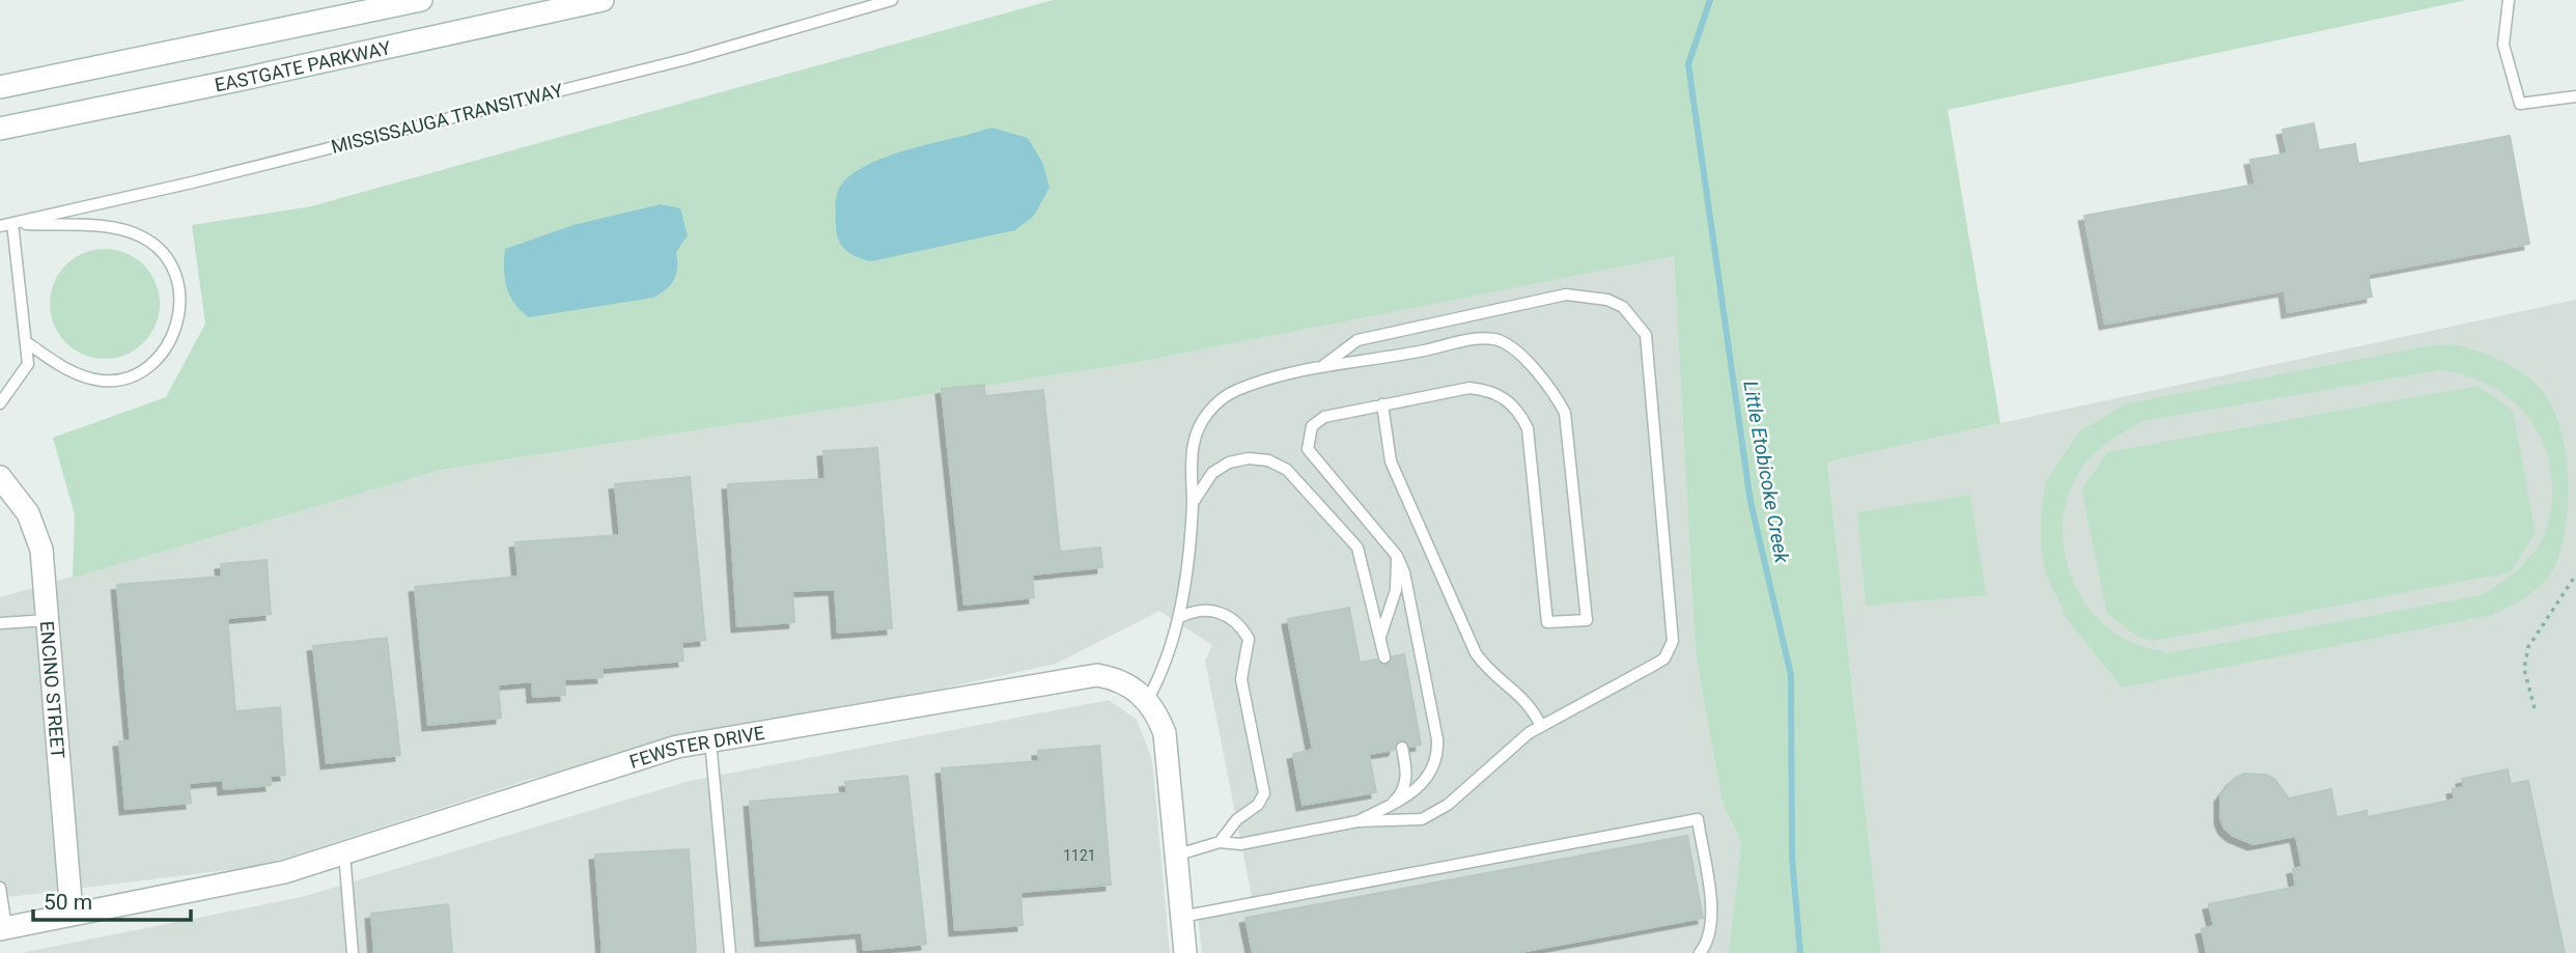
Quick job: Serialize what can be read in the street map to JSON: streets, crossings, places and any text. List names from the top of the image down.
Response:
{
  "streets": {
    "street": ["EASTGATE PARKWAY", "ENCINO STREET", "FEWSTER DRIVE"],
    "lane": ["MISSISSAUGA TRANSITWAY"]
  },
  "crossings": [
    ["ENCINO STREET", "FEWSTER DRIVE"]
  ],
  "water": ["Little Etobicoke Creek"],
  "house_numbers": ["1121"],
  "scale_bar": "50 m"
}
